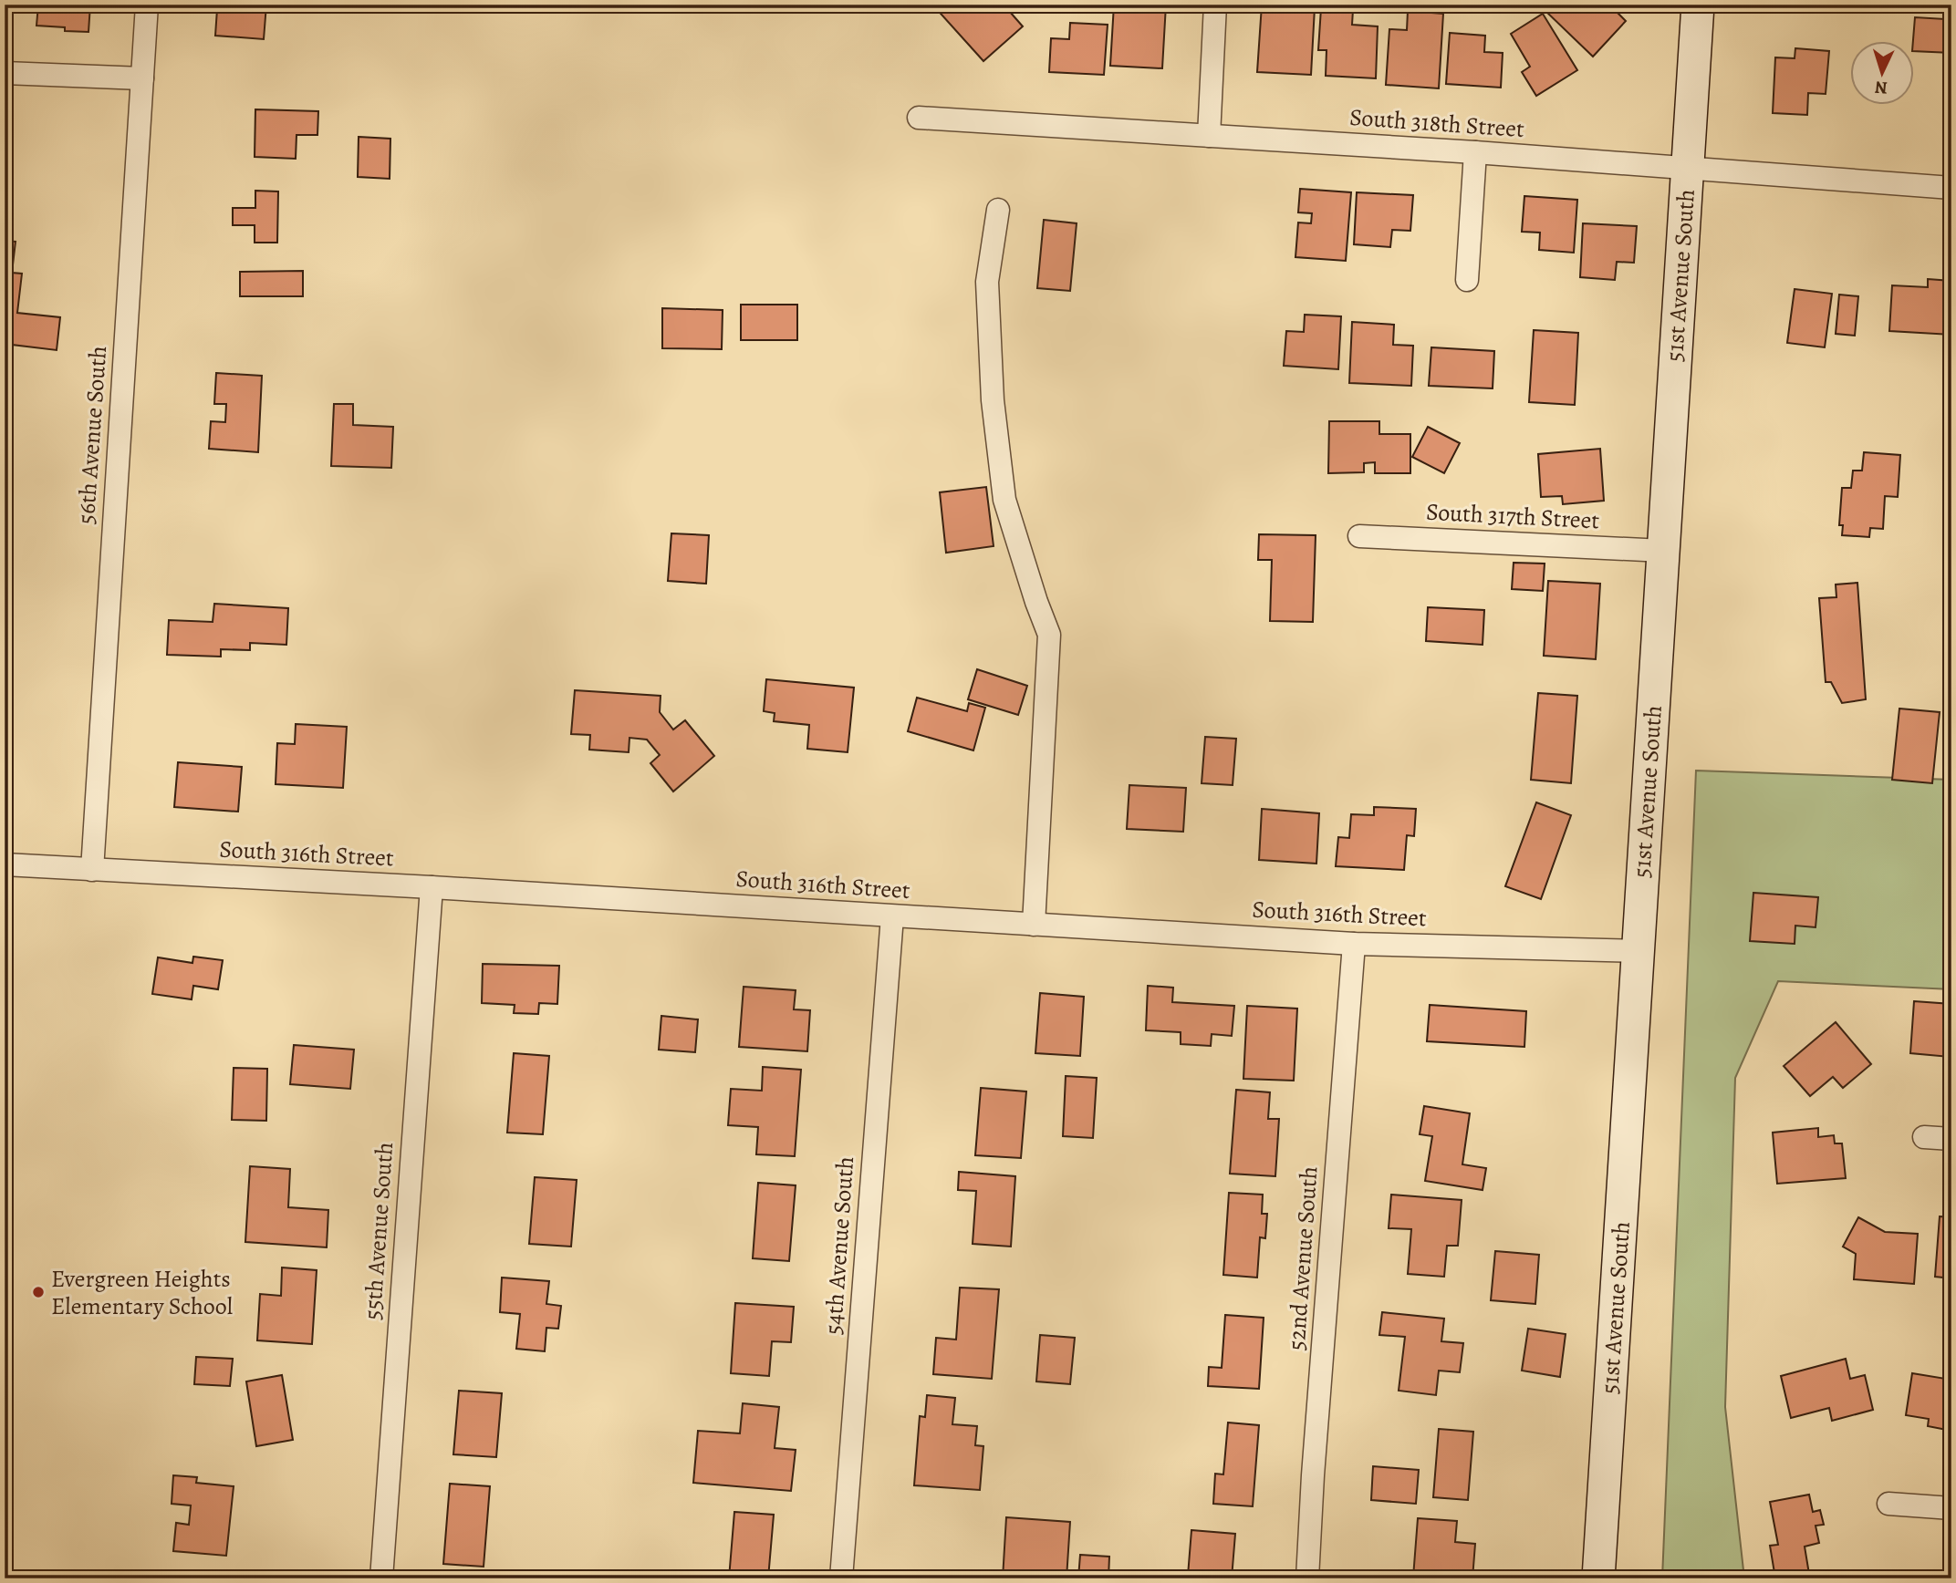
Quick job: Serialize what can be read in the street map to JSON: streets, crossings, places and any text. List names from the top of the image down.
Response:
{
  "streets": {
    "main road": ["51st Avenue South"],
    "street": [
      "South 318th Street",
      "56th Avenue South",
      "South 317th Street",
      "South 316th Street",
      "55th Avenue South",
      "54th Avenue South",
      "52nd Avenue South"
    ]
  },
  "crossings": [
    ["South 318th Street", "51st Avenue South"],
    ["51st Avenue South", "South 317th Street"],
    ["51st Avenue South", "South 316th Street"],
    ["56th Avenue South", "South 316th Street"],
    ["South 316th Street", "55th Avenue South"],
    ["South 316th Street", "54th Avenue South"],
    ["South 316th Street", "52nd Avenue South"]
  ],
  "places": ["Evergreen Heights Elementary School"],
  "north": "bottom"
}
